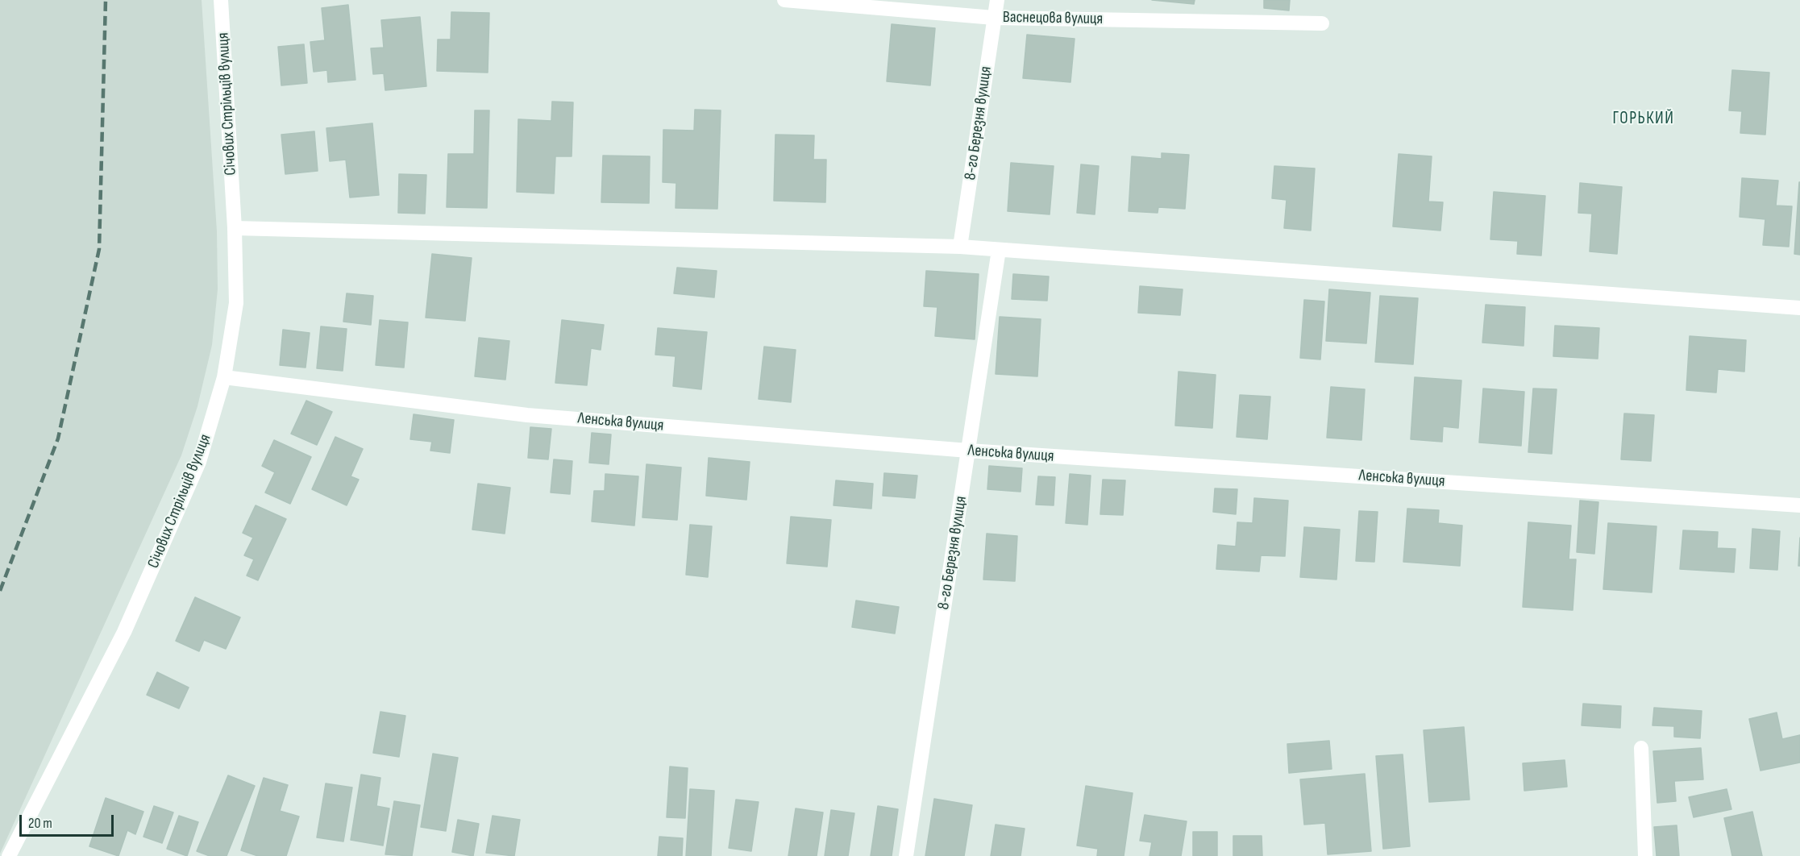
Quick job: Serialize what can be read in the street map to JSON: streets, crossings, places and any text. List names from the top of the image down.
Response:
{
  "streets": {
    "street": [
      "Васнецова вулиця",
      "Січових Стрільців вулиця",
      "8-го Березня вулиця",
      "Ленська вулиця"
    ]
  },
  "crossings": [
    ["Васнецова вулиця", "8-го Березня вулиця"],
    ["Січових Стрільців вулиця", "Ленська вулиця"],
    ["8-го Березня вулиця", "Ленська вулиця"]
  ],
  "districts": ["ГОРЬКИЙ"],
  "scale_bar": "20 m"
}
